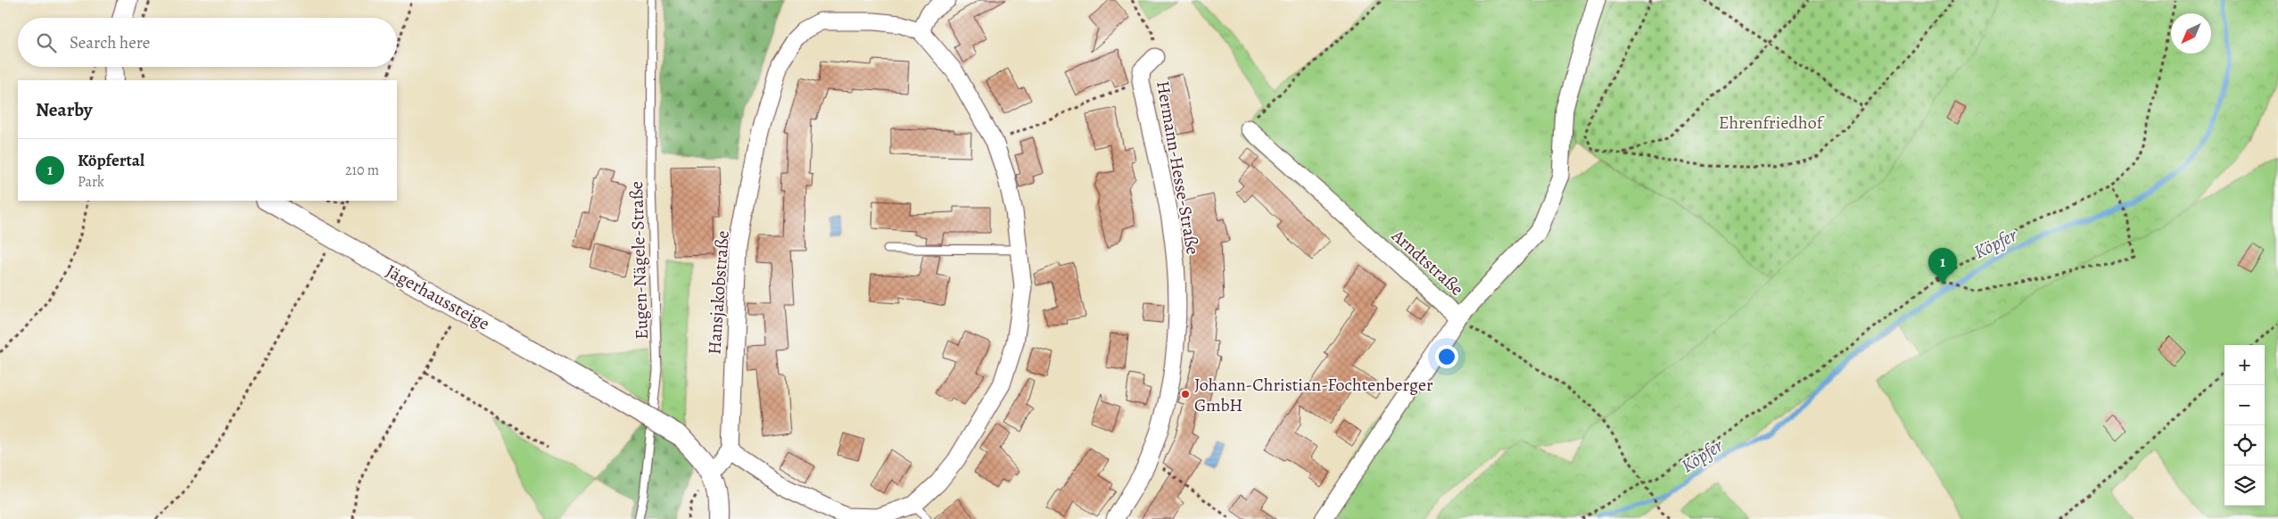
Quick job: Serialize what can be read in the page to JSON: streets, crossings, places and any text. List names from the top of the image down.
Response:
{
  "streets": {
    "street": [
      "Hermann-Hesse-Straße",
      "Arndtstraße",
      "Hansjakobstraße",
      "Jägerhaussteige"
    ],
    "lane": ["Eugen-Nägele-Straße"]
  },
  "water": ["Köpfer"],
  "parks": ["Ehrenfriedhof"],
  "places": ["Johann-Christian-Fochtenberger GmbH"],
  "north": "bottom left",
  "page": {
    "search": "Search here",
    "heading": "Nearby",
    "list": [
      {
        "mark": "1",
        "name": "Köpfertal",
        "note": "Park",
        "value": "210 m"
      }
    ],
    "pins": "1",
    "map_buttons": ["+", "−"]
  }
}
